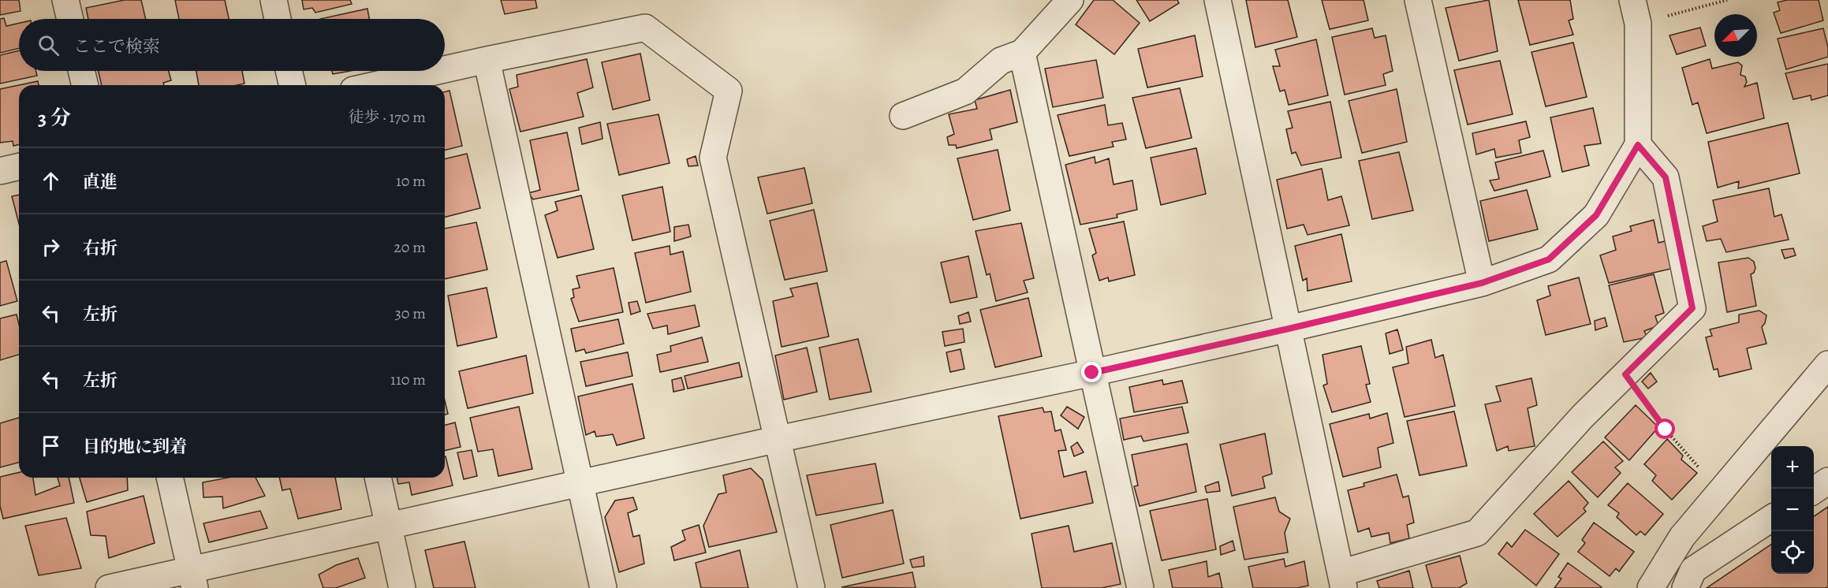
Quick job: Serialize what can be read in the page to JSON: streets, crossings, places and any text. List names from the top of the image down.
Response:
{
  "north": "bottom left",
  "page": {
    "search": "ここで検索",
    "heading": ["3 分", "徒歩 · 170 m"],
    "list": [
      ["直進", "10 m"],
      ["右折", "20 m"],
      ["左折", "30 m"],
      ["左折", "110 m"],
      "目的地に到着"
    ],
    "map_buttons": ["+", "−"]
  }
}
